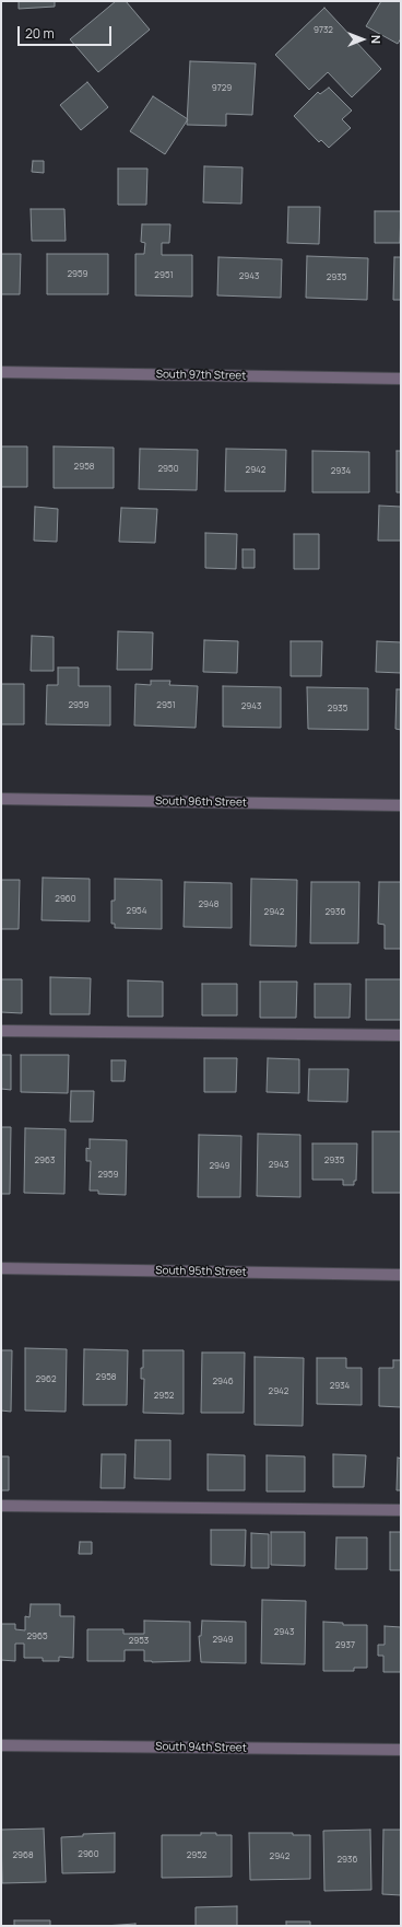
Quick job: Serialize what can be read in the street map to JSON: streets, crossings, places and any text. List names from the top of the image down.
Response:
{
  "streets": {
    "street": [
      "South 97th Street",
      "South 96th Street",
      "South 95th Street",
      "South 94th Street"
    ]
  },
  "house_numbers": [
    "9732",
    "9729",
    "2959",
    "2951",
    "2943",
    "2935",
    "2958",
    "2950",
    "2942",
    "2934",
    "2959",
    "2951",
    "2943",
    "2935",
    "2960",
    "2948",
    "2954",
    "2942",
    "2936",
    "2963",
    "2935",
    "2943",
    "2949",
    "2959",
    "2958",
    "2962",
    "2946",
    "2934",
    "2942",
    "2952",
    "2943",
    "2965",
    "2949",
    "2953",
    "2937",
    "2960",
    "2968",
    "2952",
    "2942",
    "2936"
  ],
  "scale_bar": "20 m",
  "north": "right"
}
